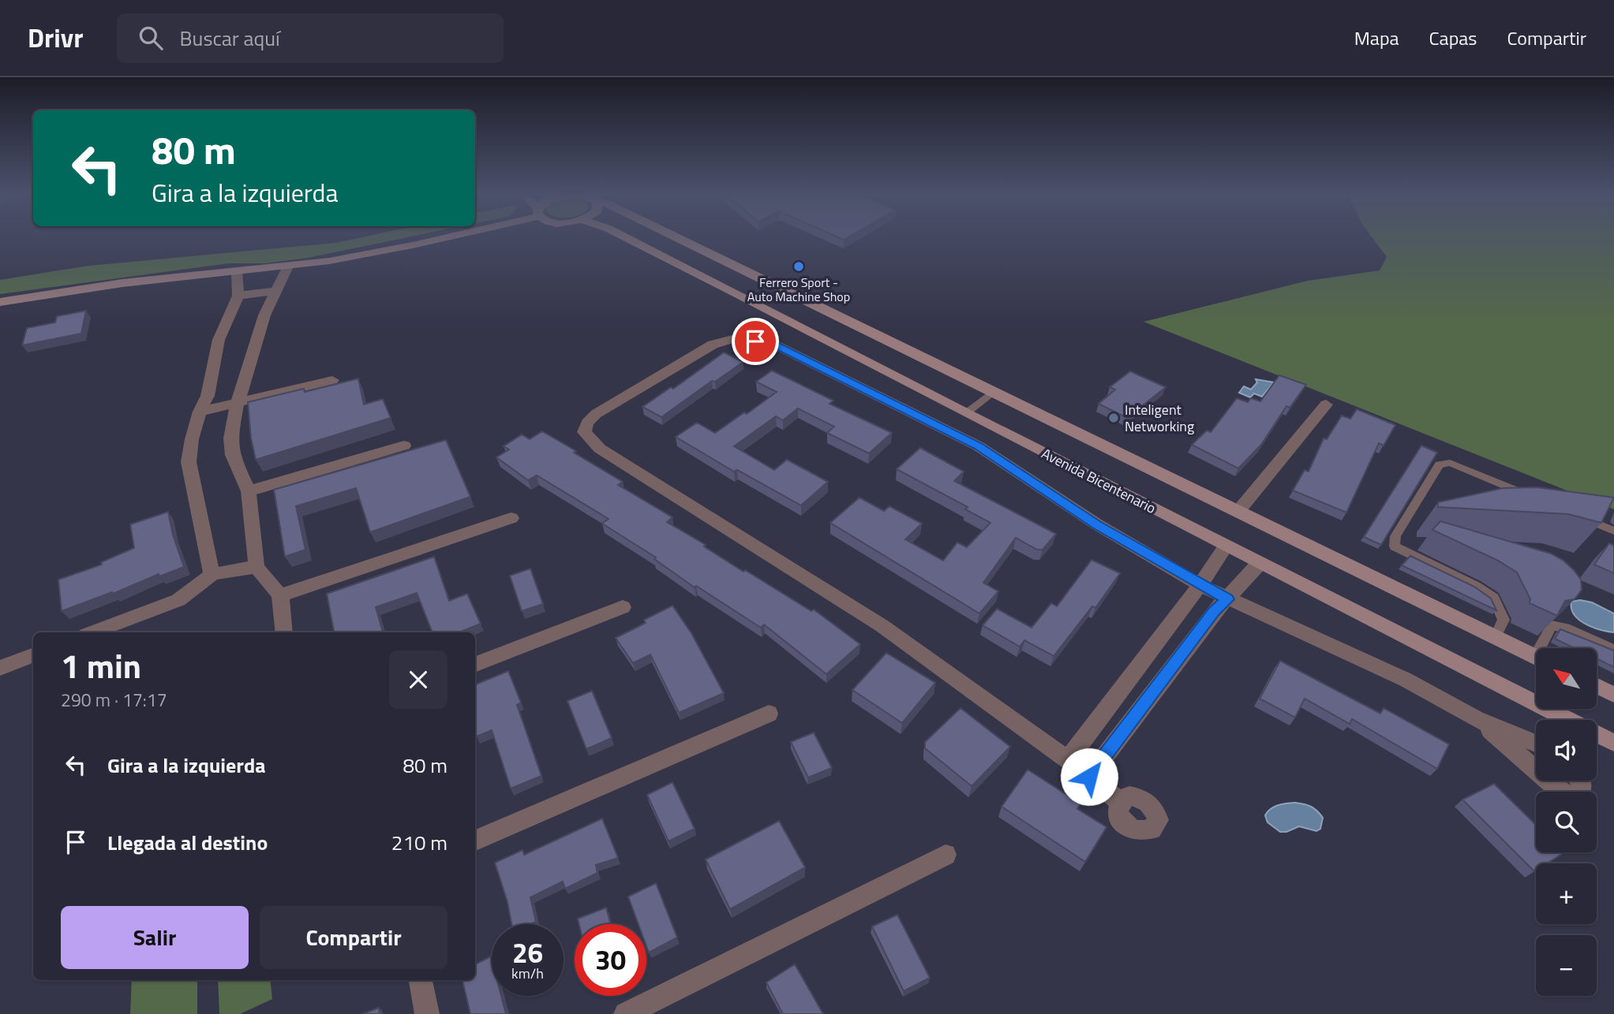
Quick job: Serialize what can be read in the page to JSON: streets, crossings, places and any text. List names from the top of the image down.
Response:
{
  "streets": {
    "street": ["Avenida Bicentenario"]
  },
  "places": ["Ferrero Sport - Auto Machine Shop", "Inteligent Networking"],
  "north": "top left",
  "page": {
    "header": "Drivr",
    "search": "Buscar aquí",
    "nav": ["Mapa", "Capas", "Compartir"],
    "turn": ["80 m", "Gira a la izquierda"],
    "heading": ["1 min", "290 m · 17:17"],
    "map_buttons": ["+", "−"],
    "list": [
      {
        "name": "Gira a la izquierda",
        "value": "80 m"
      },
      {
        "name": "Llegada al destino",
        "value": "210 m"
      }
    ],
    "buttons": ["Salir", "Compartir"],
    "speed": "26 km/h",
    "limit": "30"
  }
}
